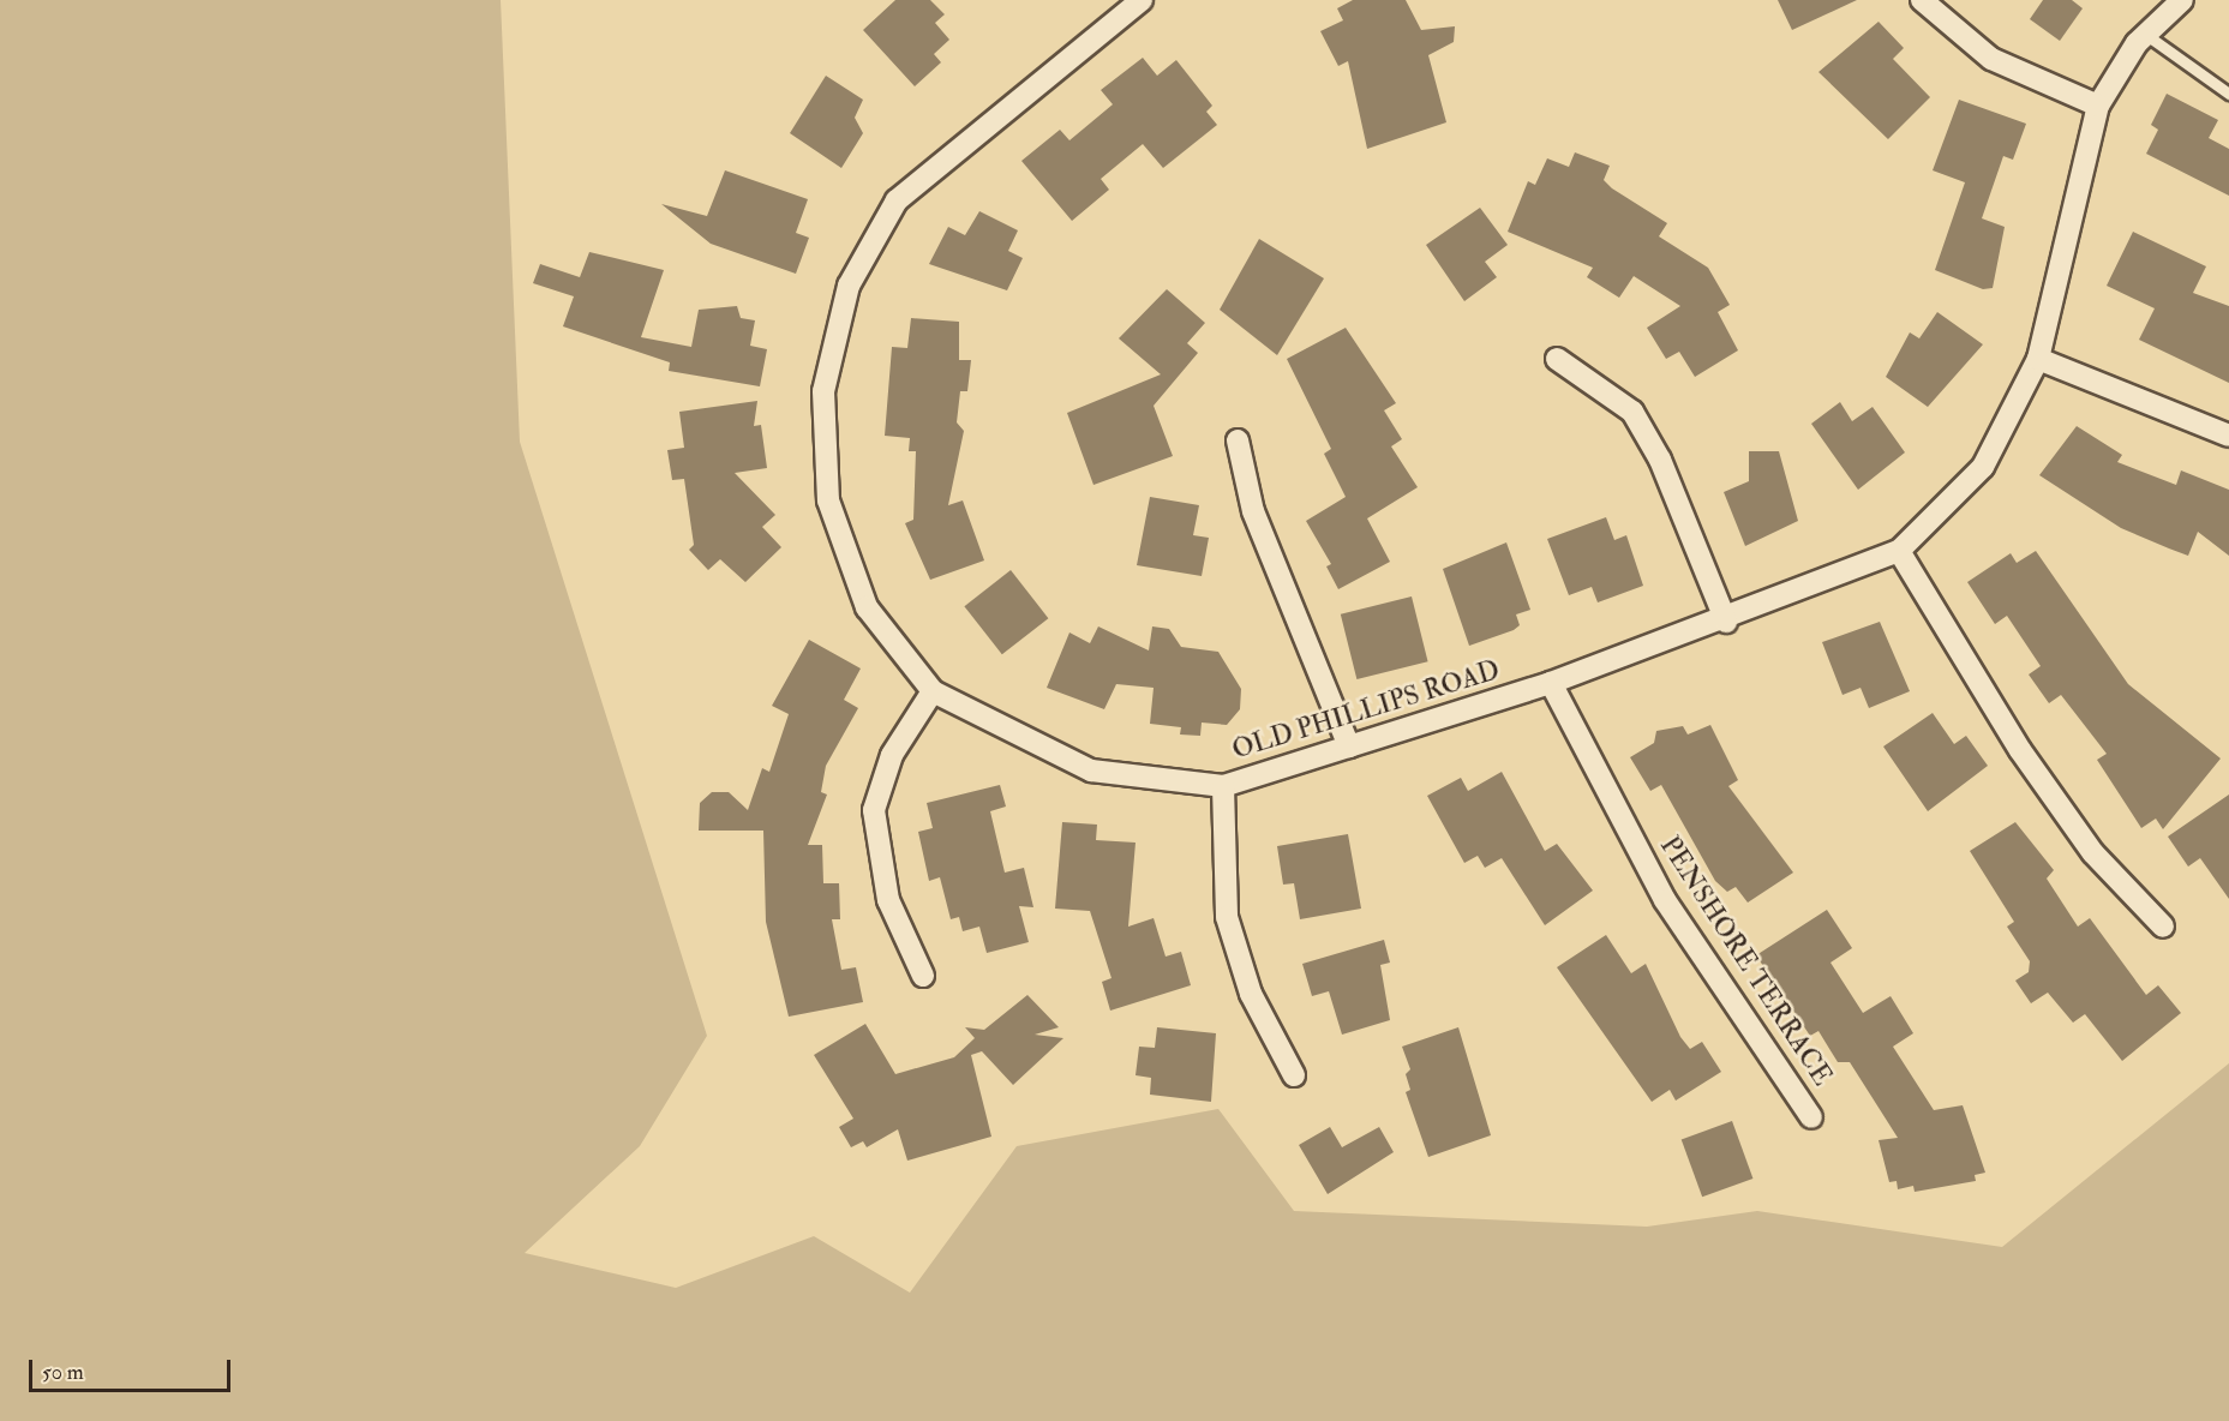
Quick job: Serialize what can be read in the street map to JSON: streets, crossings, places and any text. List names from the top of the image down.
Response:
{
  "streets": {
    "street": ["OLD PHILLIPS ROAD", "PENSHORE TERRACE"]
  },
  "crossings": [
    ["OLD PHILLIPS ROAD", "PENSHORE TERRACE"]
  ],
  "scale_bar": "50 m"
}
